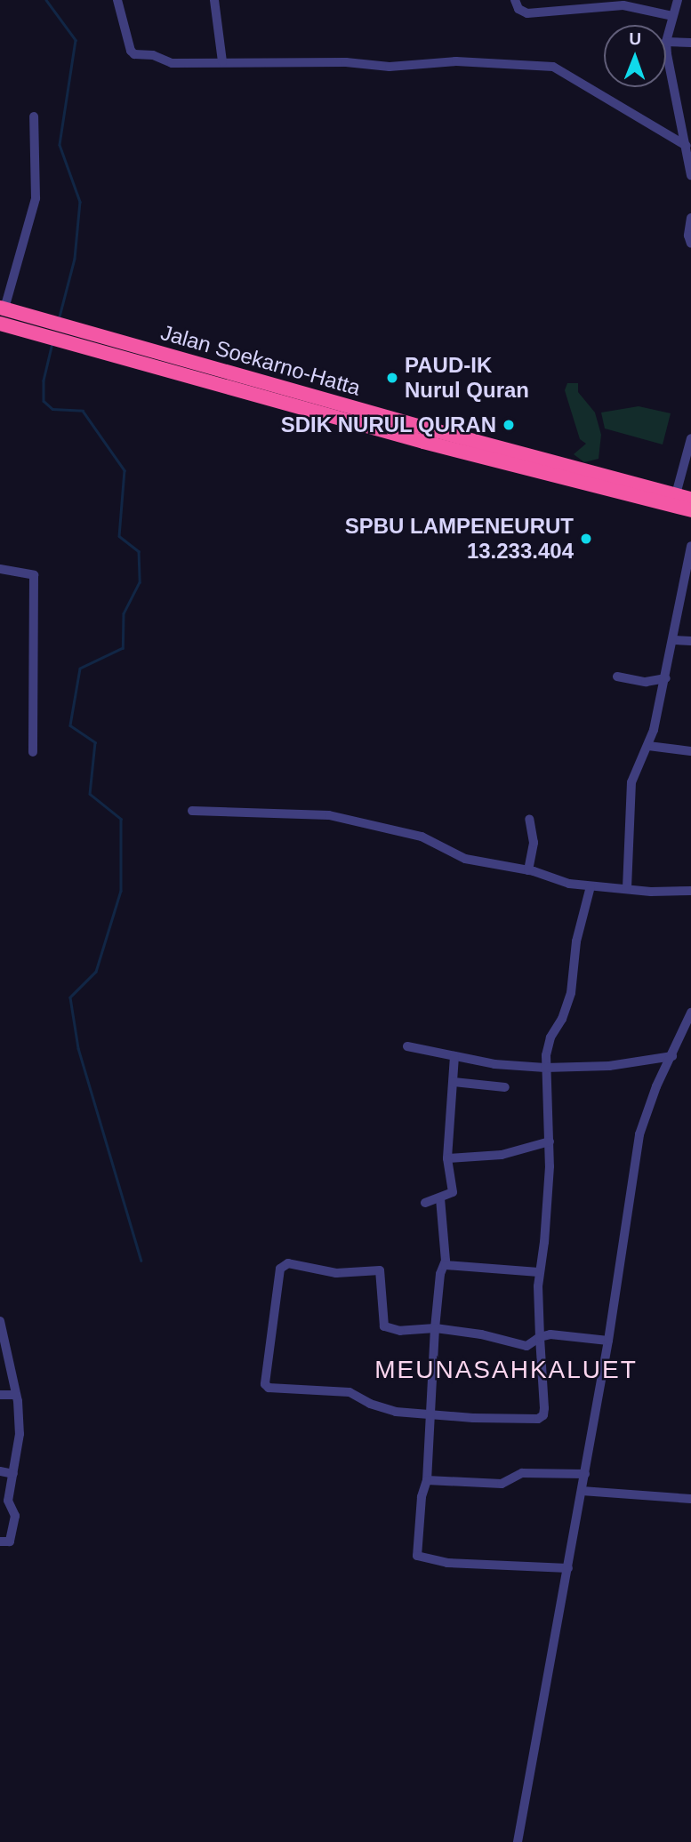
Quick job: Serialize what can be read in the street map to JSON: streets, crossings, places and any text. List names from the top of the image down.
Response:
{
  "streets": {
    "highway": ["Jalan Soekarno-Hatta"]
  },
  "districts": ["MEUNASAHKALUET"],
  "places": ["PAUD-IK Nurul Quran", "SDIK NURUL QURAN", "SPBU LAMPENEURUT 13.233.404"],
  "north": "top"
}
